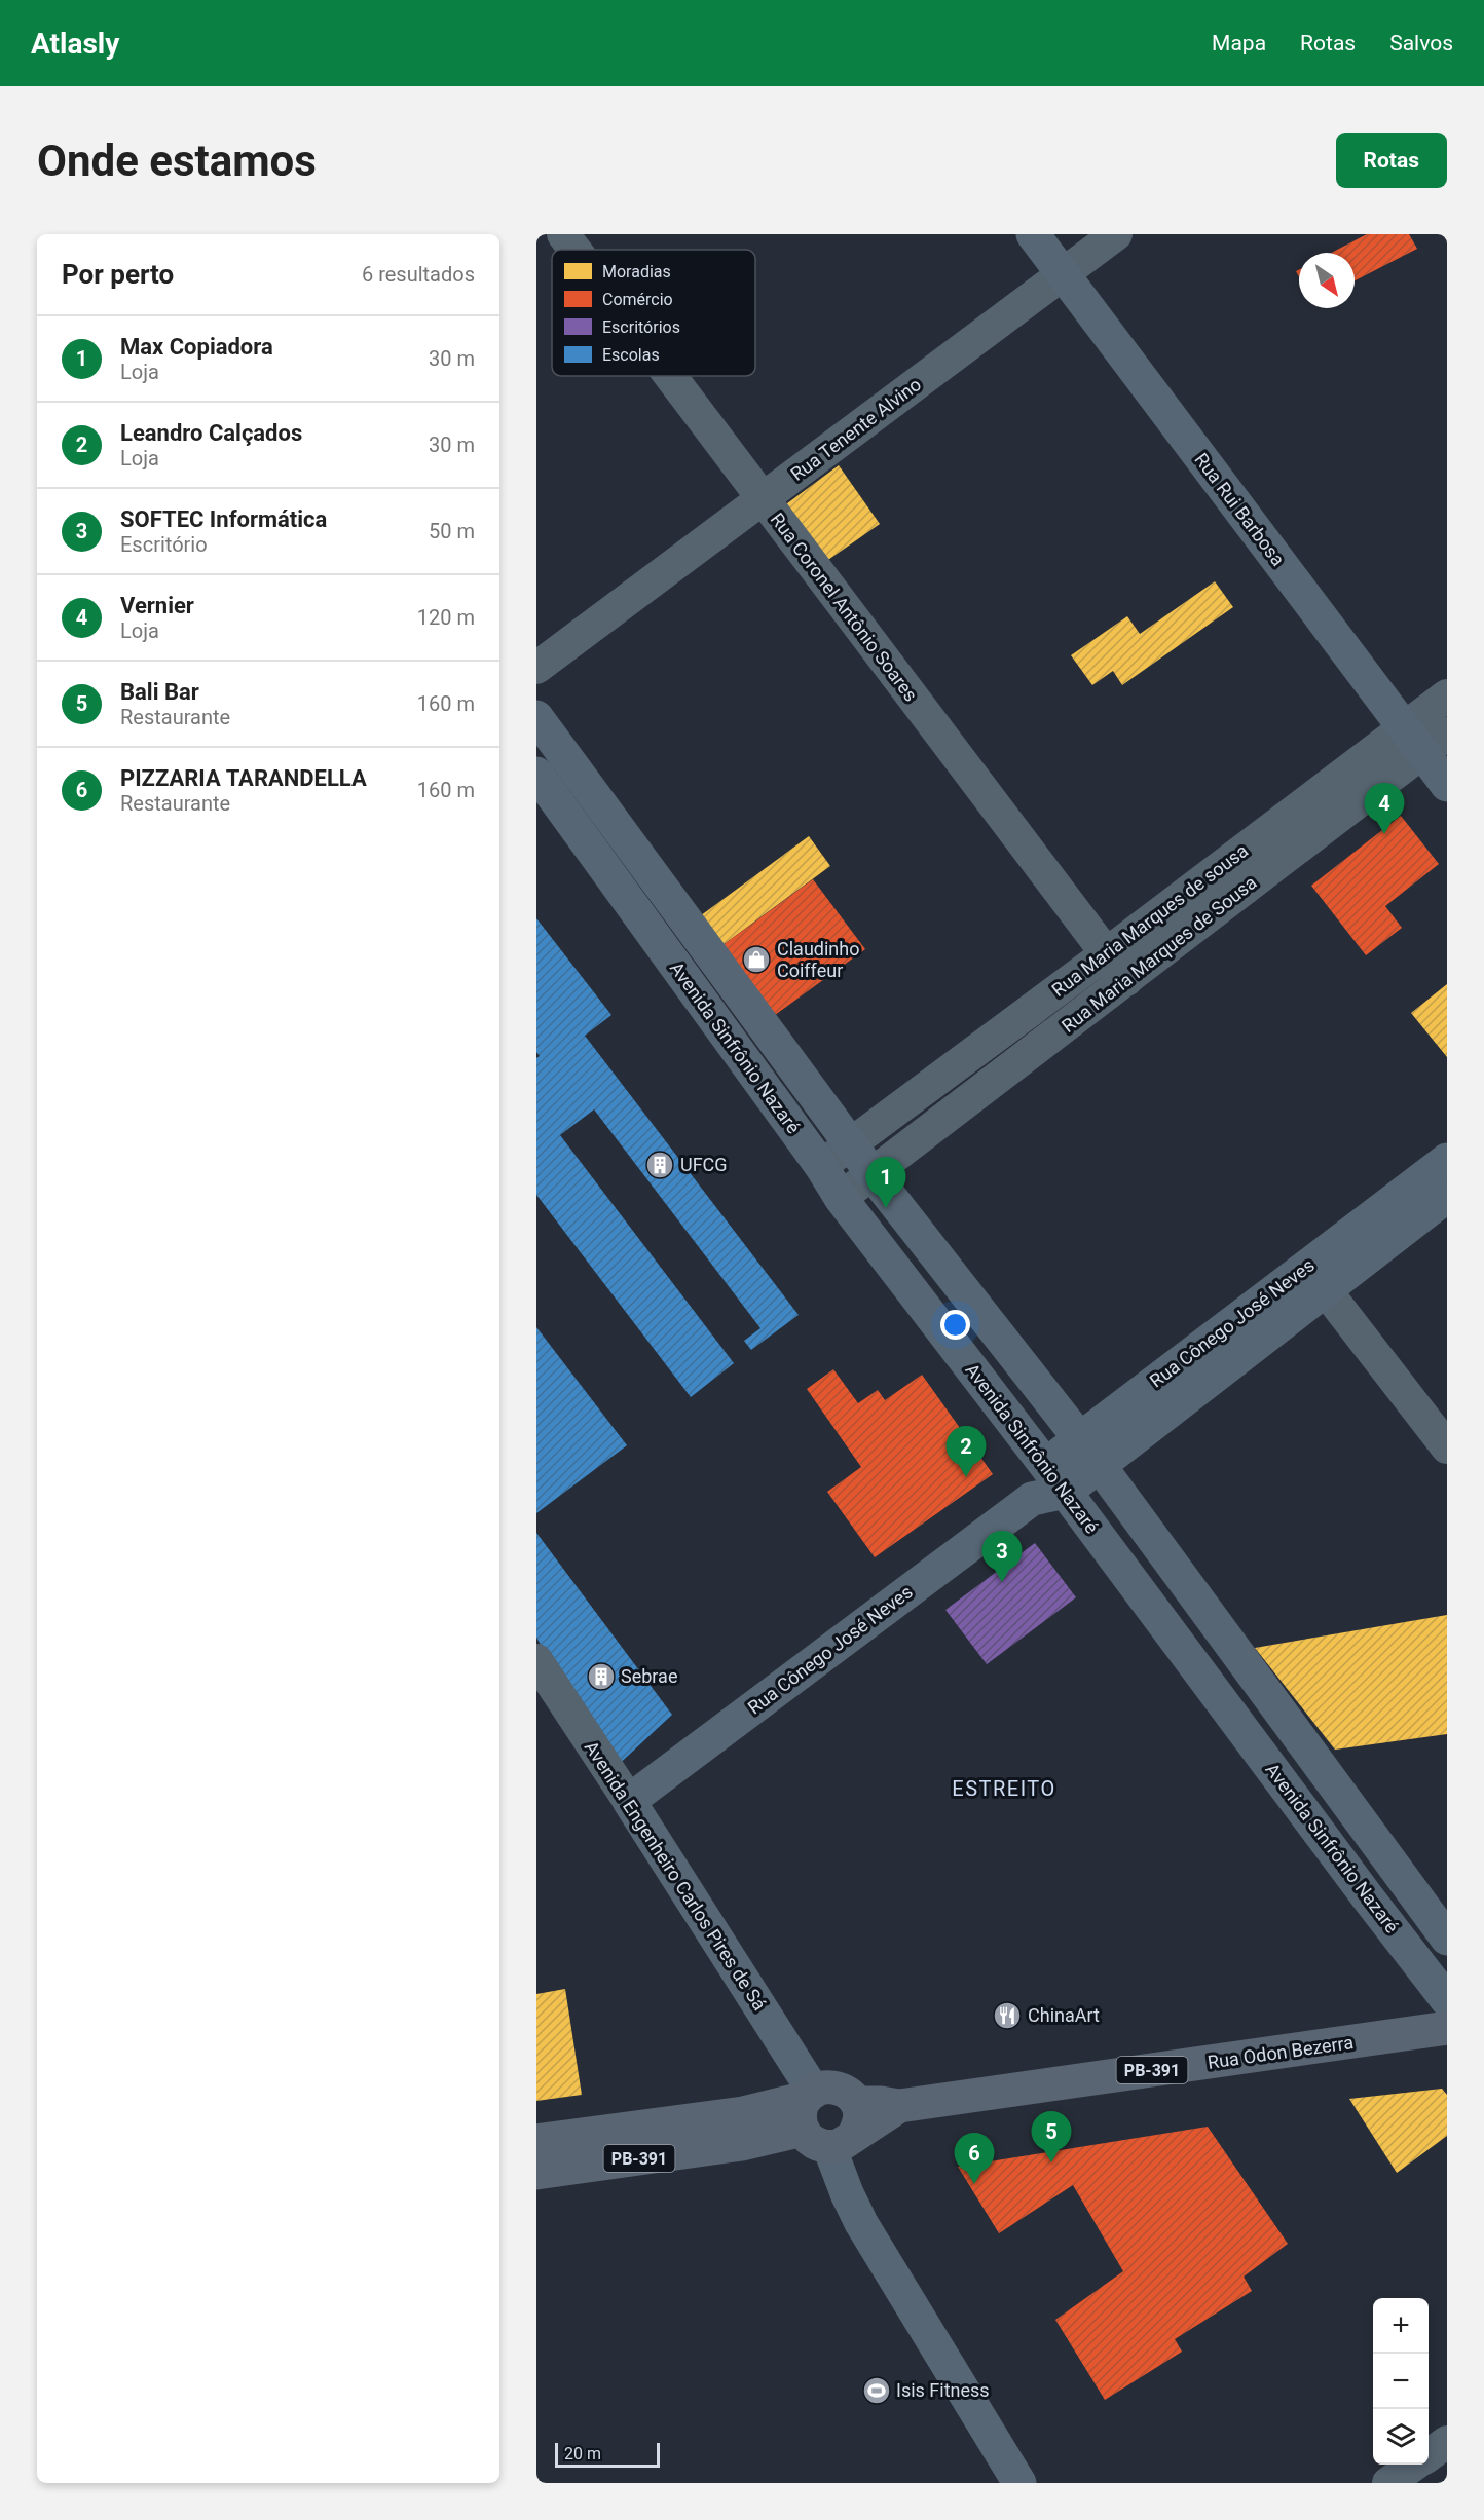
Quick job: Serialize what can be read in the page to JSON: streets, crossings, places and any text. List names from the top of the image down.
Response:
{
  "streets": {
    "main road": ["Rua Odon Bezerra", "PB-391"],
    "street": [
      "Rua Tenente Alvino",
      "Rua Rui Barbosa",
      "Rua Coronel Antônio Soares",
      "Rua Maria Marques de sousa",
      "Rua Maria Marques de Sousa",
      "Avenida Sinfrônio Nazaré",
      "Rua Cônego José Neves",
      "Avenida Engenheiro Carlos Pires de Sá"
    ]
  },
  "crossings": [
    ["Rua Tenente Alvino", "Rua Rui Barbosa"],
    ["Rua Tenente Alvino", "Rua Coronel Antônio Soares"],
    ["Rua Rui Barbosa", "Rua Maria Marques de sousa"],
    ["Rua Rui Barbosa", "Rua Maria Marques de Sousa"],
    ["Rua Coronel Antônio Soares", "Rua Maria Marques de sousa"],
    ["Rua Coronel Antônio Soares", "Rua Maria Marques de Sousa"],
    ["Rua Maria Marques de sousa", "Rua Maria Marques de Sousa"],
    ["Rua Maria Marques de sousa", "Avenida Sinfrônio Nazaré"],
    ["Rua Maria Marques de Sousa", "Avenida Sinfrônio Nazaré"],
    ["Avenida Sinfrônio Nazaré", "Rua Cônego José Neves"],
    ["Rua Cônego José Neves", "Avenida Engenheiro Carlos Pires de Sá"],
    ["Avenida Engenheiro Carlos Pires de Sá", "Rua Odon Bezerra"],
    ["Avenida Engenheiro Carlos Pires de Sá", "PB-391"],
    ["Rua Odon Bezerra", "PB-391"]
  ],
  "districts": ["ESTREITO"],
  "places": {
    "shop": ["Claudinho Coiffeur"],
    "building": ["UFCG", "Sebrae"],
    "restaurant": ["ChinaArt"],
    "sports": ["Isis Fitness"]
  },
  "legend": [
    "Moradias",
    "Comércio",
    "Escritórios",
    "Escolas"
  ],
  "scale_bar": "20 m",
  "north": "bottom right",
  "page": {
    "header": "Atlasly",
    "nav": ["Mapa", "Rotas", "Salvos"],
    "buttons": "Rotas",
    "title": "Onde estamos",
    "heading": ["Por perto", "6 resultados"],
    "list": [
      {
        "mark": "1",
        "name": "Max Copiadora",
        "note": "Loja",
        "value": "30 m"
      },
      {
        "mark": "2",
        "name": "Leandro Calçados",
        "note": "Loja",
        "value": "30 m"
      },
      {
        "mark": "3",
        "name": "SOFTEC Informática",
        "note": "Escritório",
        "value": "50 m"
      },
      {
        "mark": "4",
        "name": "Vernier",
        "note": "Loja",
        "value": "120 m"
      },
      {
        "mark": "5",
        "name": "Bali Bar",
        "note": "Restaurante",
        "value": "160 m"
      },
      {
        "mark": "6",
        "name": "PIZZARIA TARANDELLA",
        "note": "Restaurante",
        "value": "160 m"
      }
    ],
    "pins": [
      "4",
      "1",
      "2",
      "3",
      "5",
      "6"
    ],
    "map_buttons": ["+", "−"],
    "scale": "20 m"
  }
}
